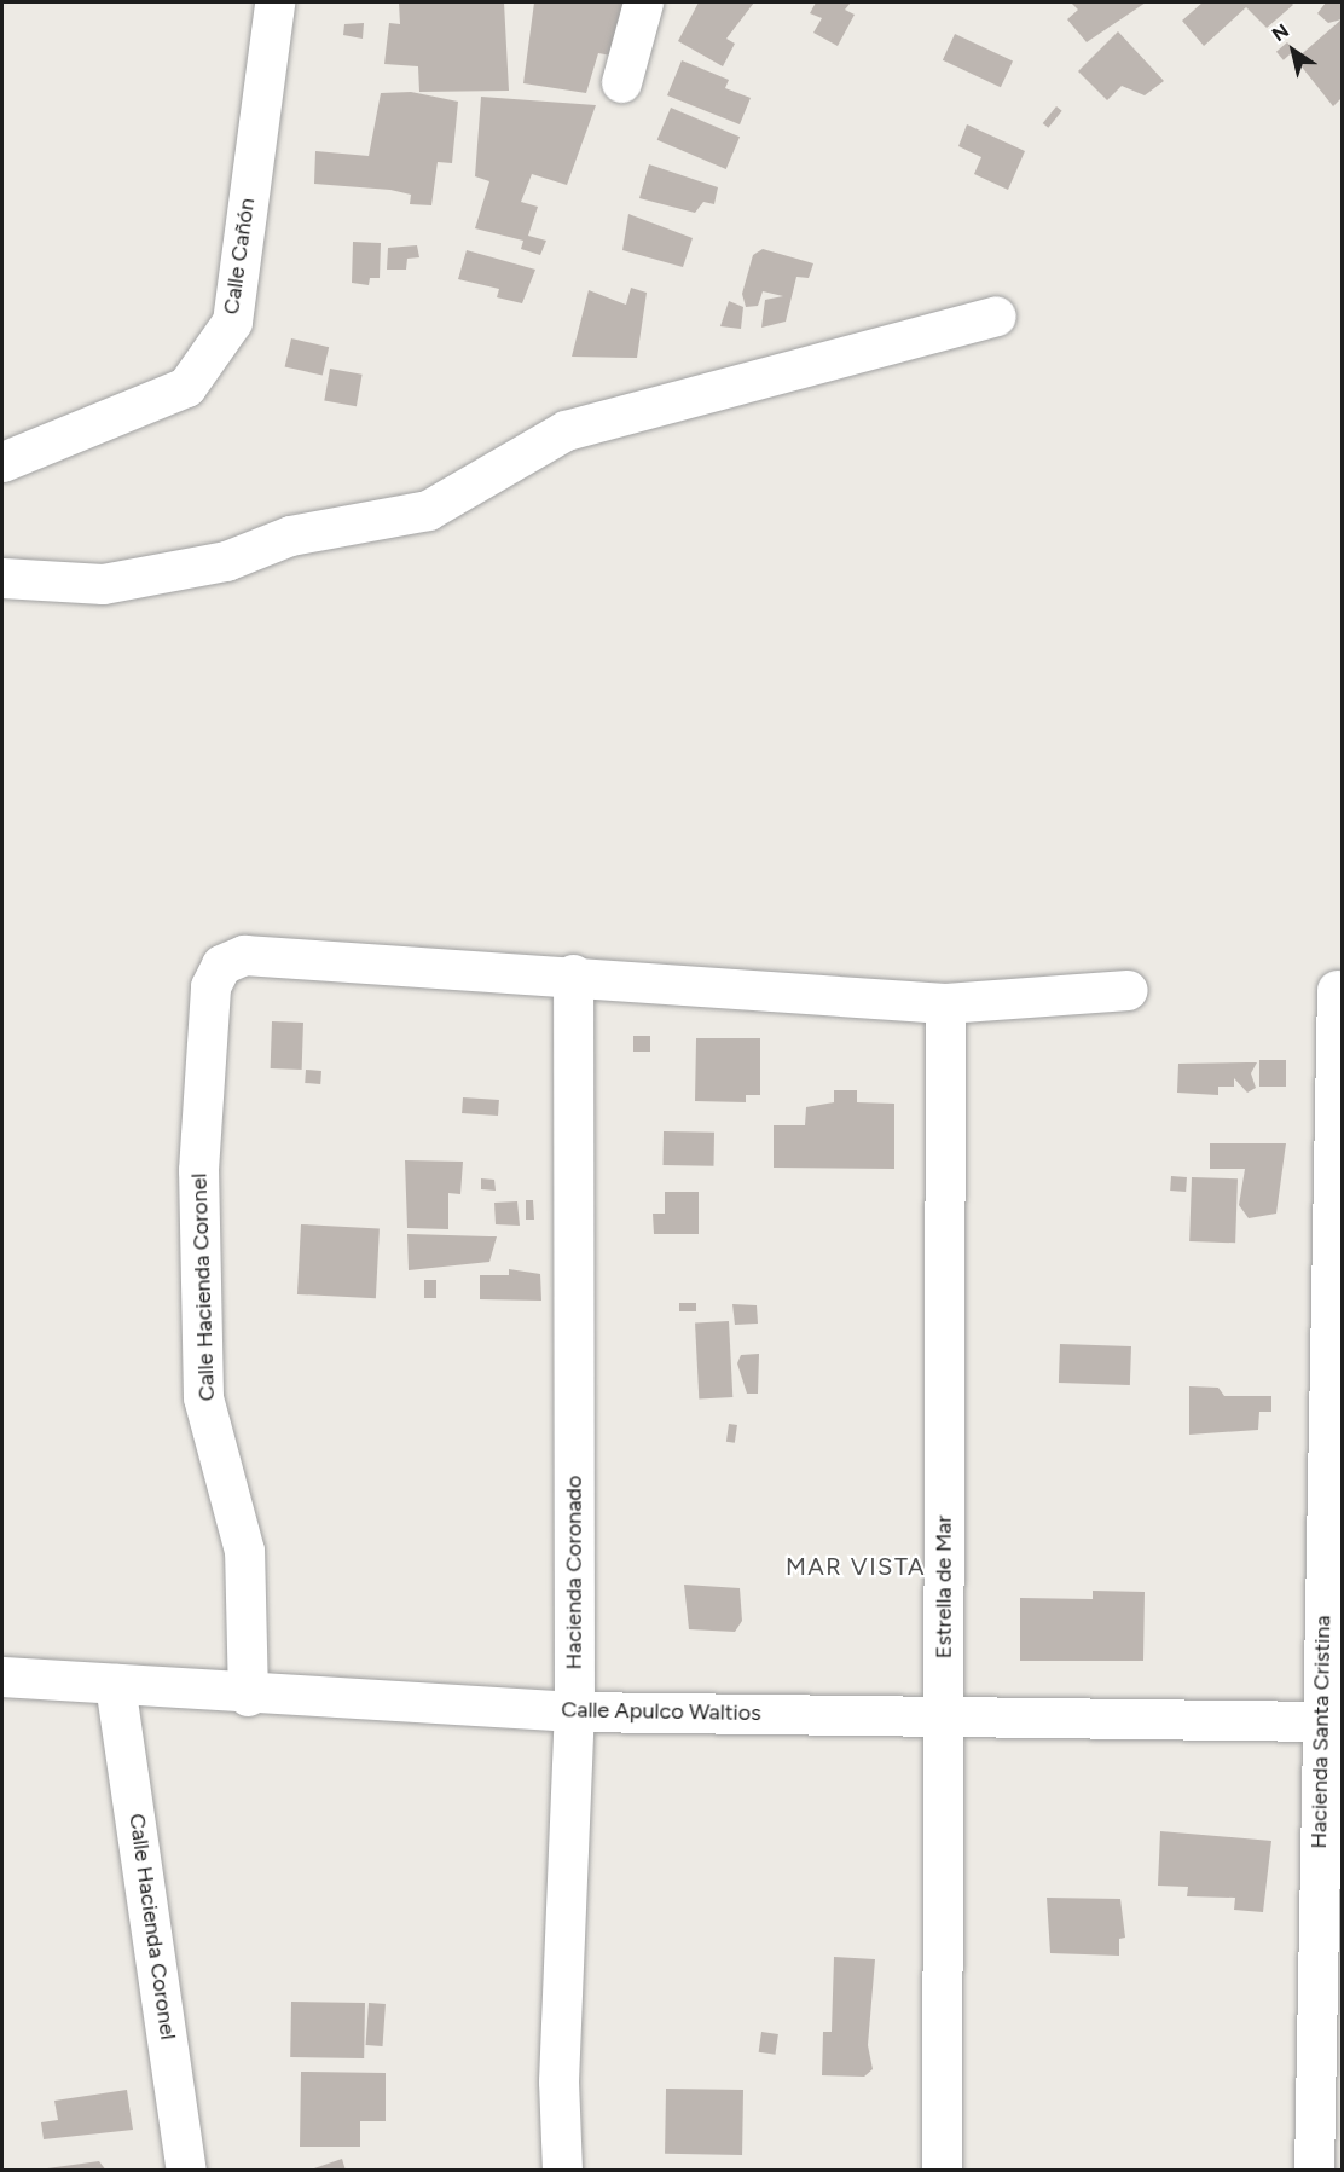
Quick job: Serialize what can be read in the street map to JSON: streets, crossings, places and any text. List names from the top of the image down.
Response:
{
  "streets": {
    "street": [
      "Calle Cañón",
      "Calle Hacienda Coronel",
      "Hacienda Coronado",
      "Estrella de Mar",
      "Calle Apulco Waltios",
      "Hacienda Santa Cristina"
    ]
  },
  "crossings": [
    ["Calle Hacienda Coronel", "Hacienda Coronado"],
    ["Calle Hacienda Coronel", "Calle Apulco Waltios"],
    ["Hacienda Coronado", "Calle Apulco Waltios"],
    ["Estrella de Mar", "Calle Apulco Waltios"],
    ["Calle Apulco Waltios", "Hacienda Santa Cristina"]
  ],
  "districts": ["MAR VISTA"],
  "north": "top left"
}
